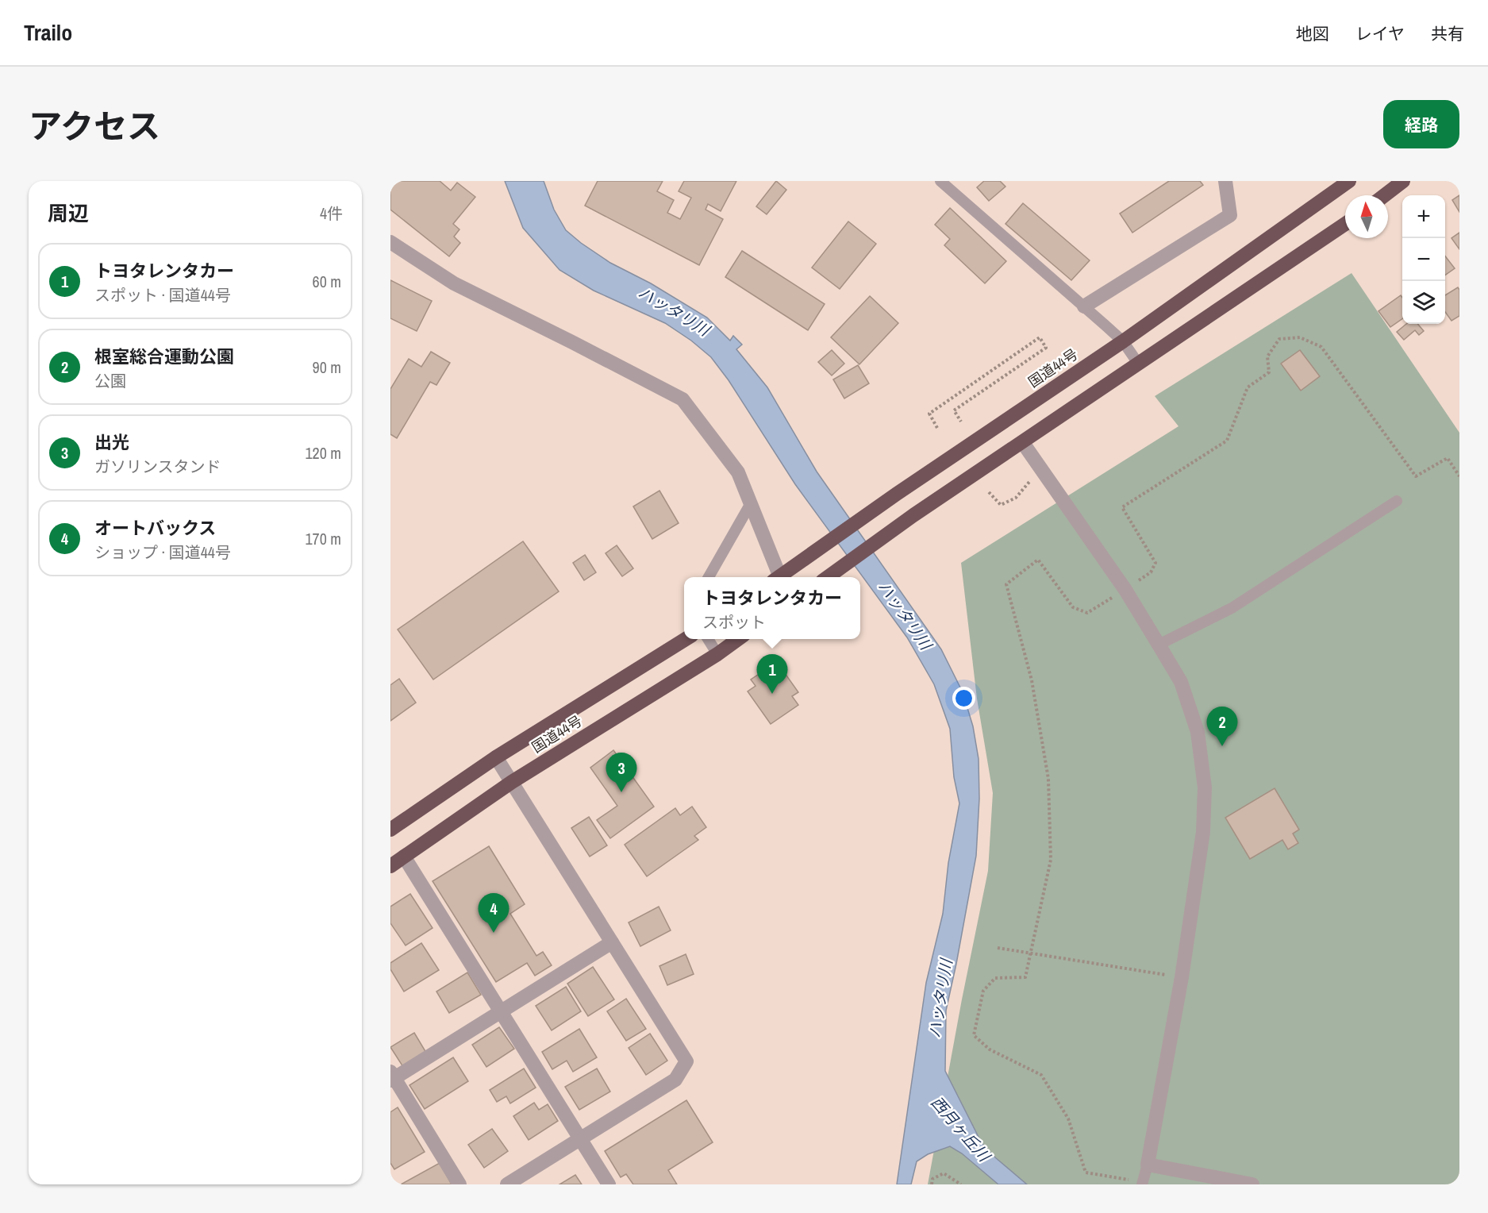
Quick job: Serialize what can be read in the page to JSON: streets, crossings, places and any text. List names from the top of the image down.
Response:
{
  "streets": {
    "highway": ["国道44号"]
  },
  "water": ["ハッタリ川", "西月ヶ丘川"],
  "north": "top",
  "page": {
    "header": "Trailo",
    "nav": ["地図", "レイヤ", "共有"],
    "title": "アクセス",
    "buttons": "経路",
    "heading": ["周辺", "4件"],
    "map_buttons": ["+", "−"],
    "list": [
      {
        "mark": "1",
        "name": "トヨタレンタカー",
        "note": "スポット · 国道44号",
        "value": "60 m"
      },
      {
        "mark": "2",
        "name": "根室総合運動公園",
        "note": "公園",
        "value": "90 m"
      },
      {
        "mark": "3",
        "name": "出光",
        "note": "ガソリンスタンド",
        "value": "120 m"
      },
      {
        "mark": "4",
        "name": "オートバックス",
        "note": "ショップ · 国道44号",
        "value": "170 m"
      }
    ],
    "popup": ["トヨタレンタカー", "スポット"],
    "pins": [
      "1",
      "2",
      "3",
      "4"
    ]
  }
}
